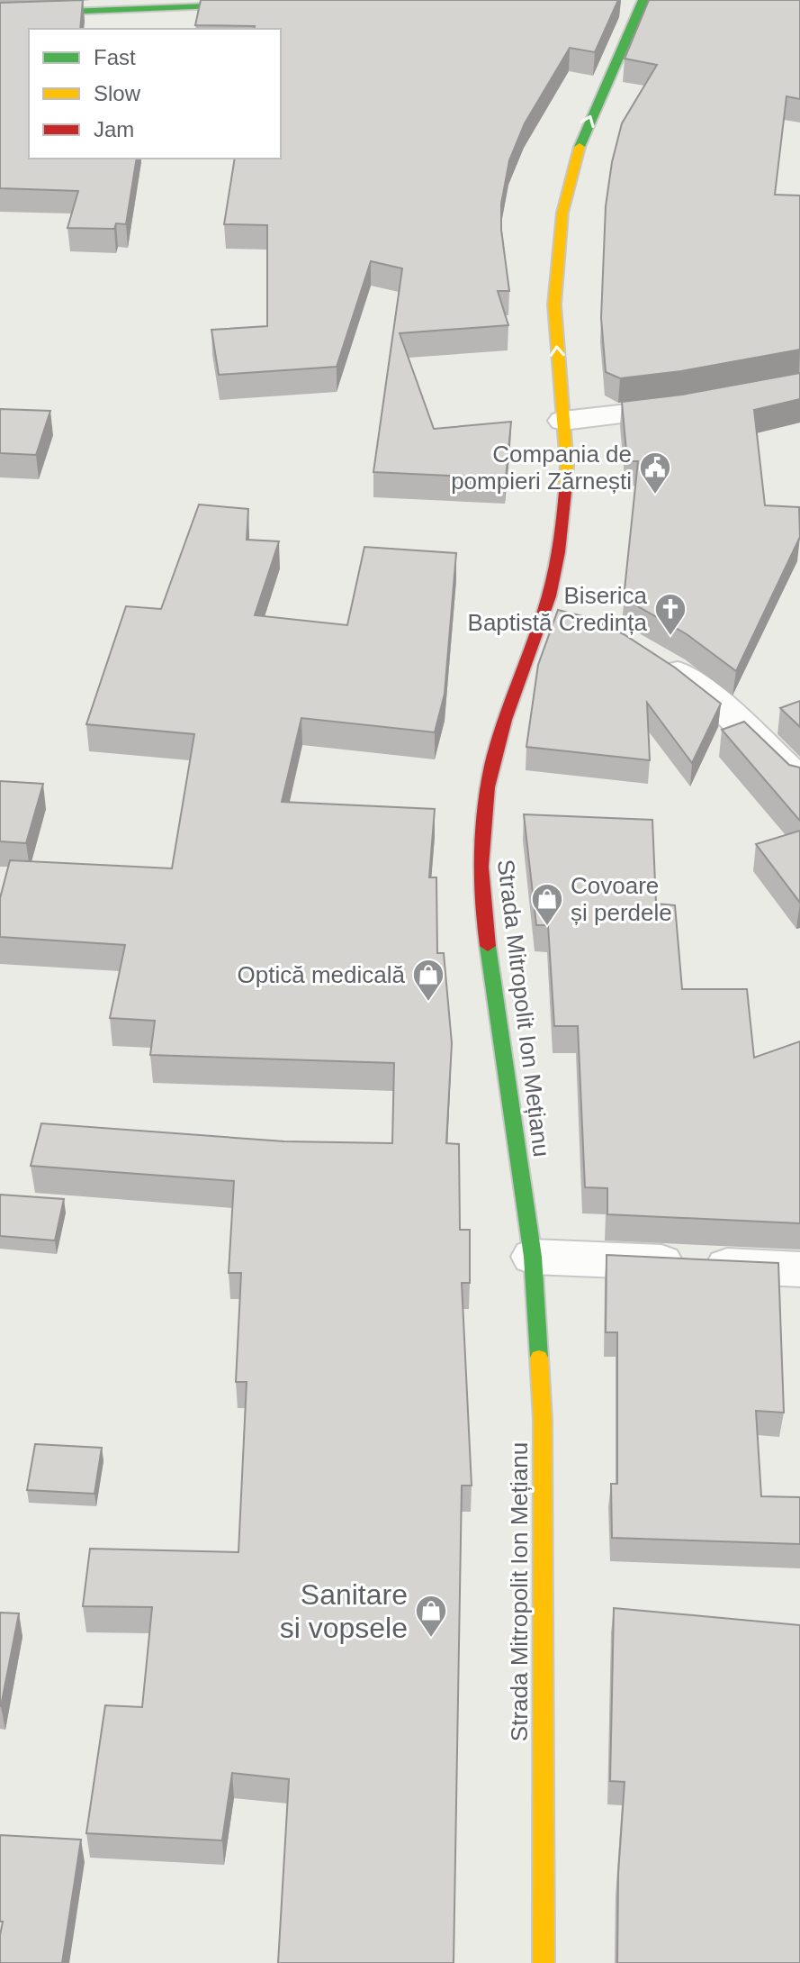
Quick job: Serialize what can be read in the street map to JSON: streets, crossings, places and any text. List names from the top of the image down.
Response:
{
  "streets": {
    "main road": ["Strada Mitropolit Ion Mețianu"]
  },
  "places": {
    "public building": ["Compania de pompieri Zărnești"],
    "church": ["Biserica Baptistă Credința"],
    "shop": ["Covoare și perdele", "Optică medicală", "Sanitare si vopsele"]
  },
  "legend": ["Fast", "Slow", "Jam"]
}
